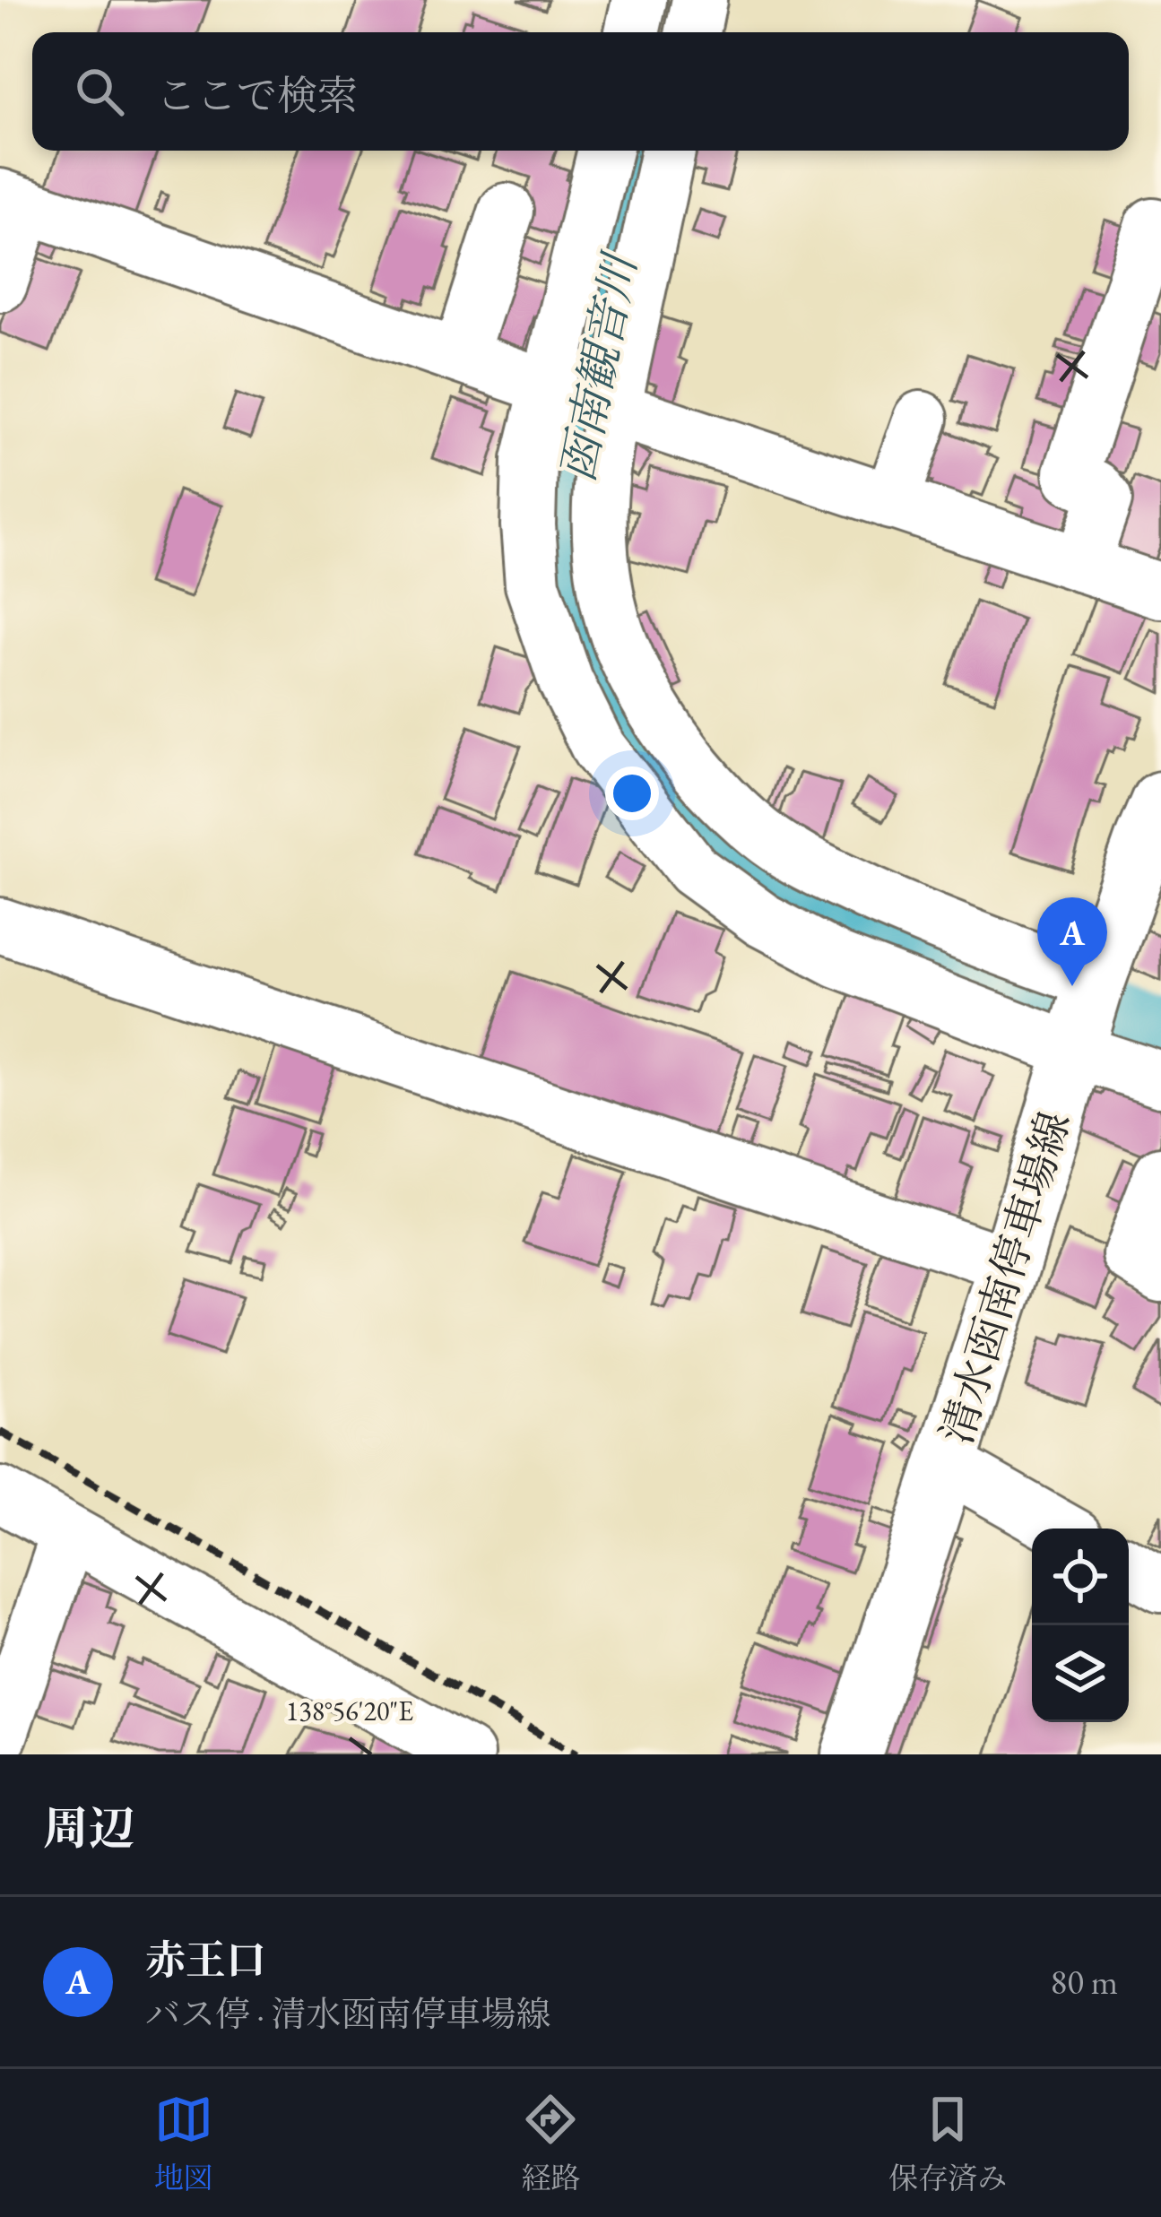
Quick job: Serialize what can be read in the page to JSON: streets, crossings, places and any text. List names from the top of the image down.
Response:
{
  "streets": {
    "main road": ["清水函南停車場線"]
  },
  "water": ["函南観音川"],
  "page": {
    "search": "ここで検索",
    "pins": "A",
    "heading": "周辺",
    "list": [
      {
        "mark": "A",
        "name": "赤王口",
        "note": "バス停 · 清水函南停車場線",
        "value": "80 m"
      }
    ],
    "nav": ["地図", "経路", "保存済み"]
  },
  "coordinates": ["138°56'20\"E"]
}
